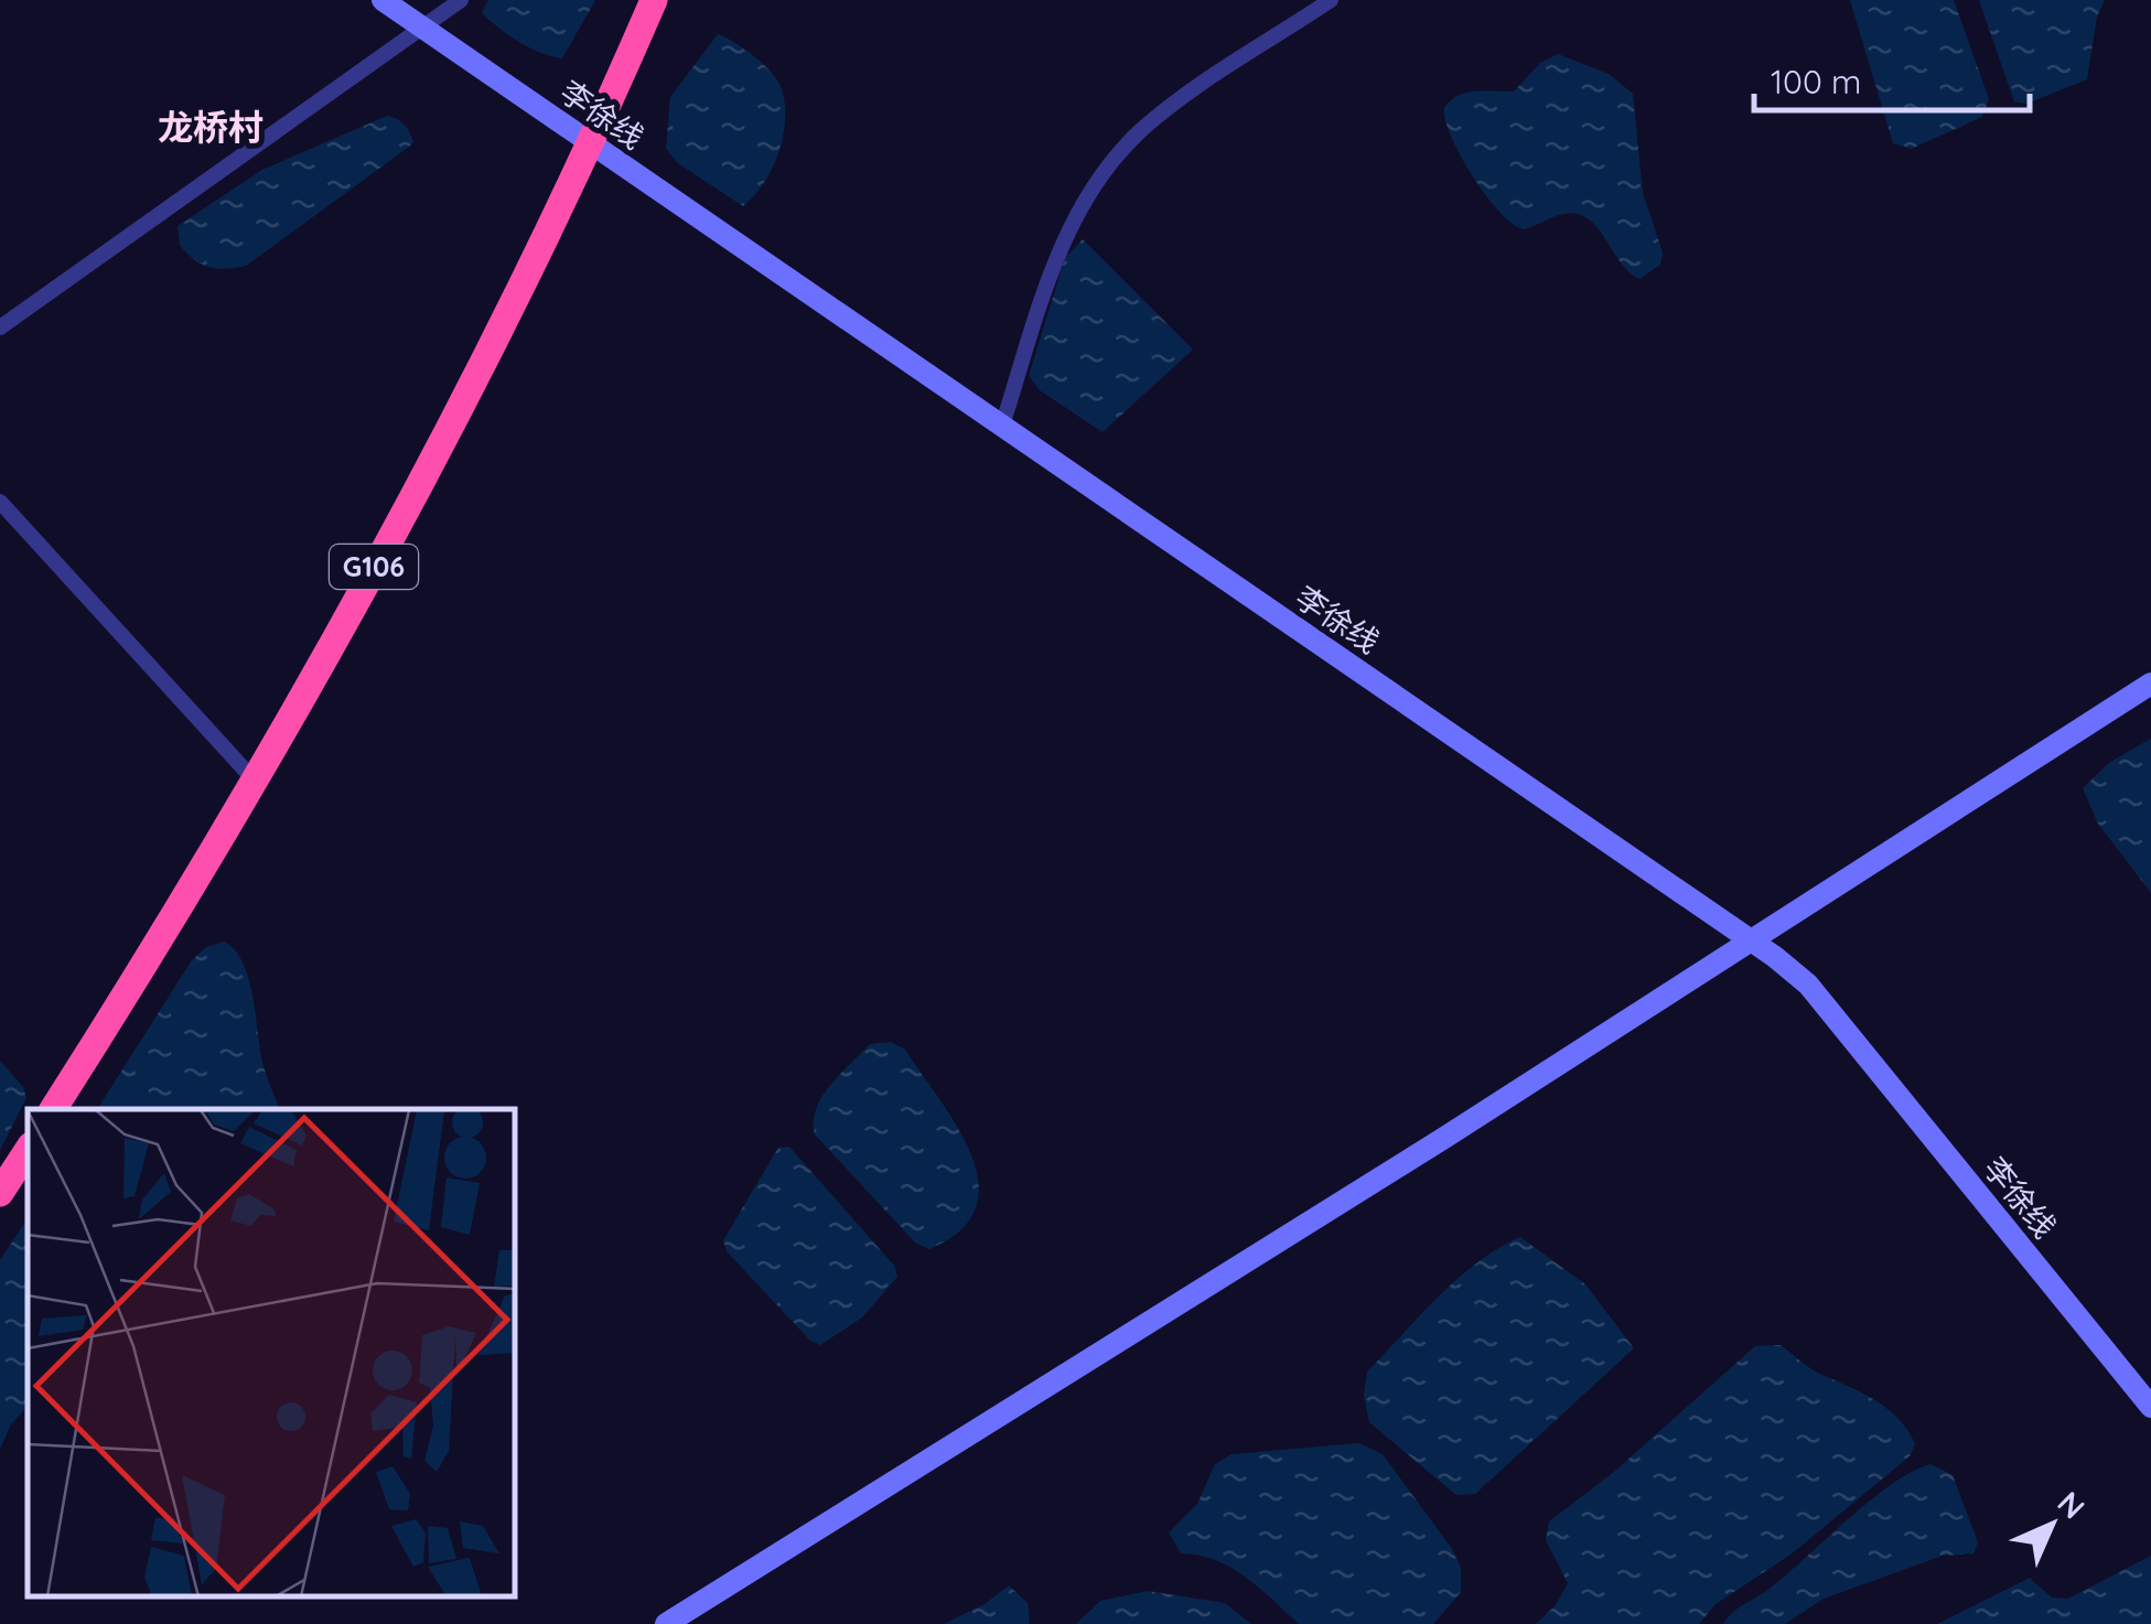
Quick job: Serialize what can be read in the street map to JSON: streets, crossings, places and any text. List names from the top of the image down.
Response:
{
  "streets": {
    "highway": ["G106"],
    "main road": ["李徐线"]
  },
  "crossings": [
    ["李徐线", "G106"]
  ],
  "districts": ["龙桥村"],
  "scale_bar": "100 m",
  "north": "top right"
}
